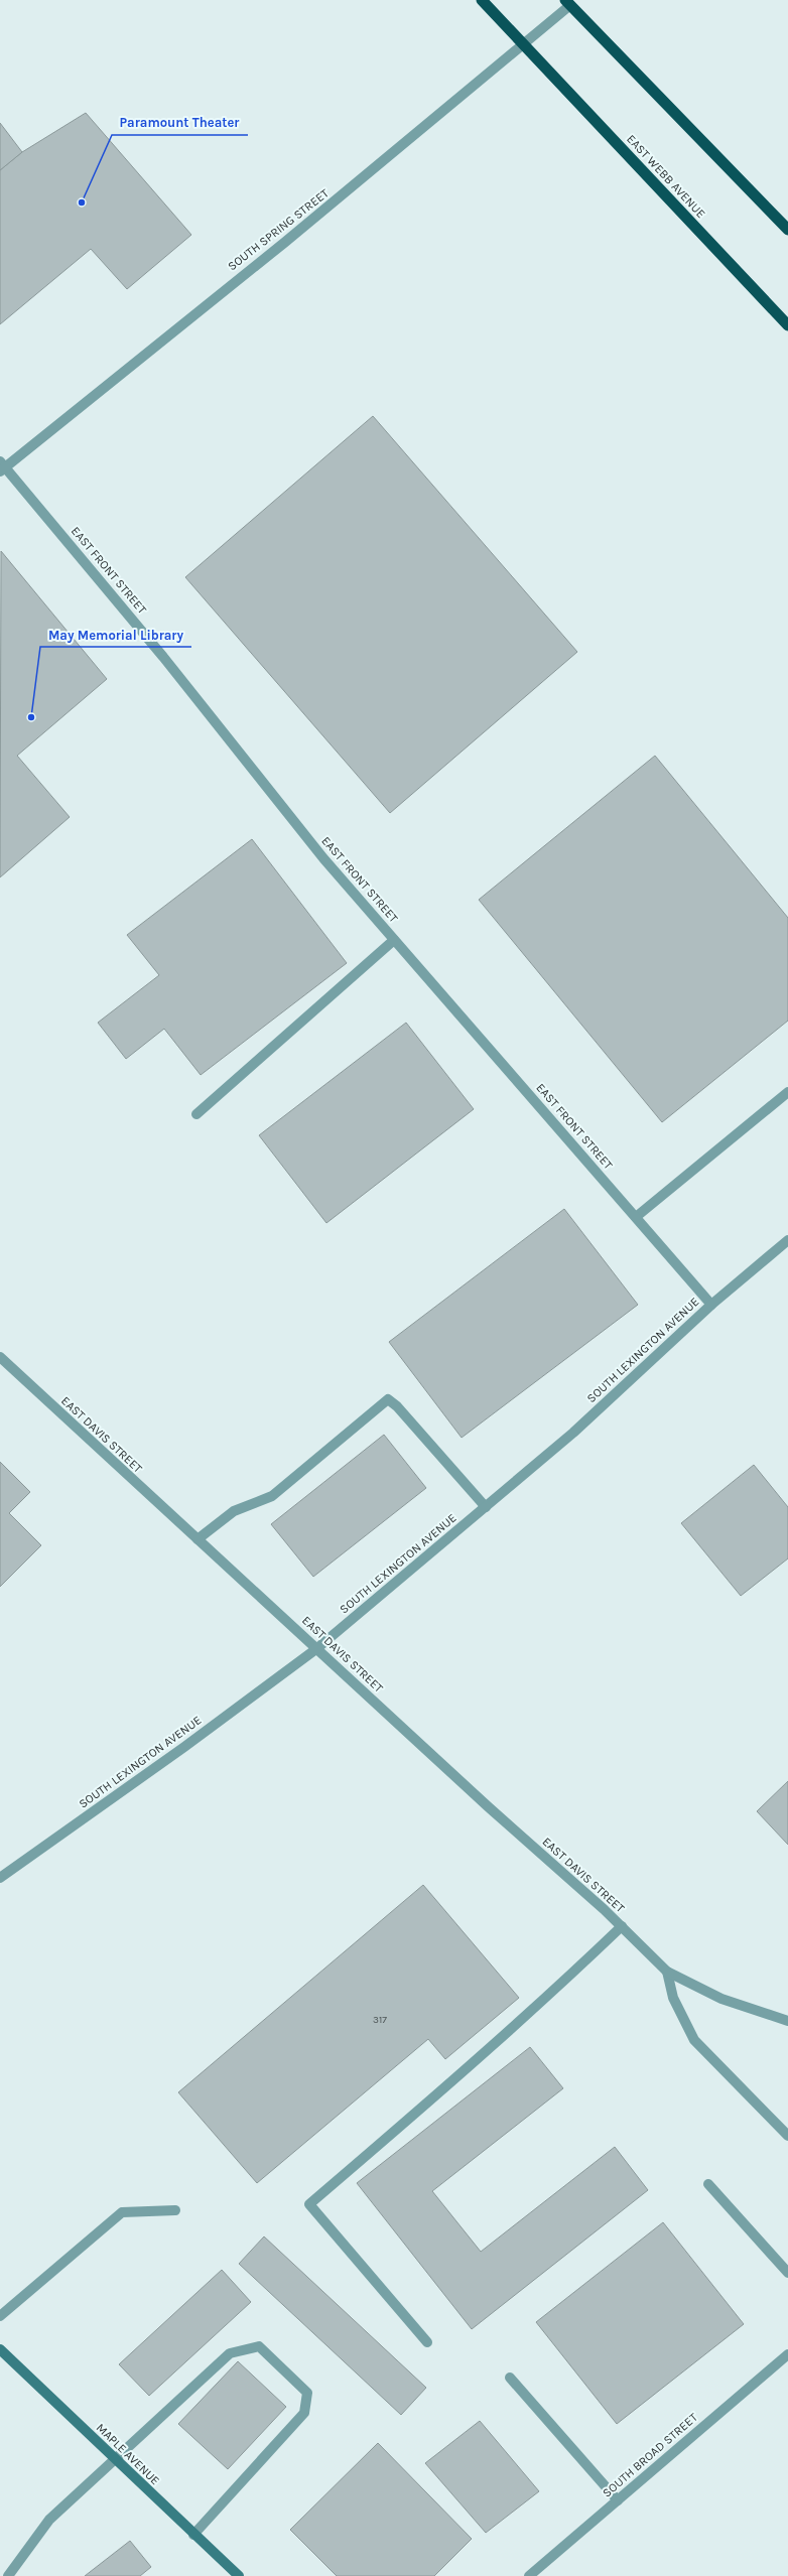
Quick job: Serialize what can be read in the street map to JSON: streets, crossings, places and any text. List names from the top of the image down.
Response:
{
  "streets": {
    "highway": ["EAST WEBB AVENUE"],
    "main road": ["MAPLE AVENUE"],
    "street": [
      "SOUTH SPRING STREET",
      "EAST FRONT STREET",
      "SOUTH LEXINGTON AVENUE",
      "EAST DAVIS STREET",
      "SOUTH BROAD STREET"
    ]
  },
  "crossings": [
    ["EAST WEBB AVENUE", "SOUTH SPRING STREET"],
    ["SOUTH SPRING STREET", "EAST FRONT STREET"],
    ["EAST FRONT STREET", "SOUTH LEXINGTON AVENUE"],
    ["SOUTH LEXINGTON AVENUE", "EAST DAVIS STREET"]
  ],
  "places": ["Paramount Theater", "May Memorial Library"],
  "house_numbers": ["317"]
}
